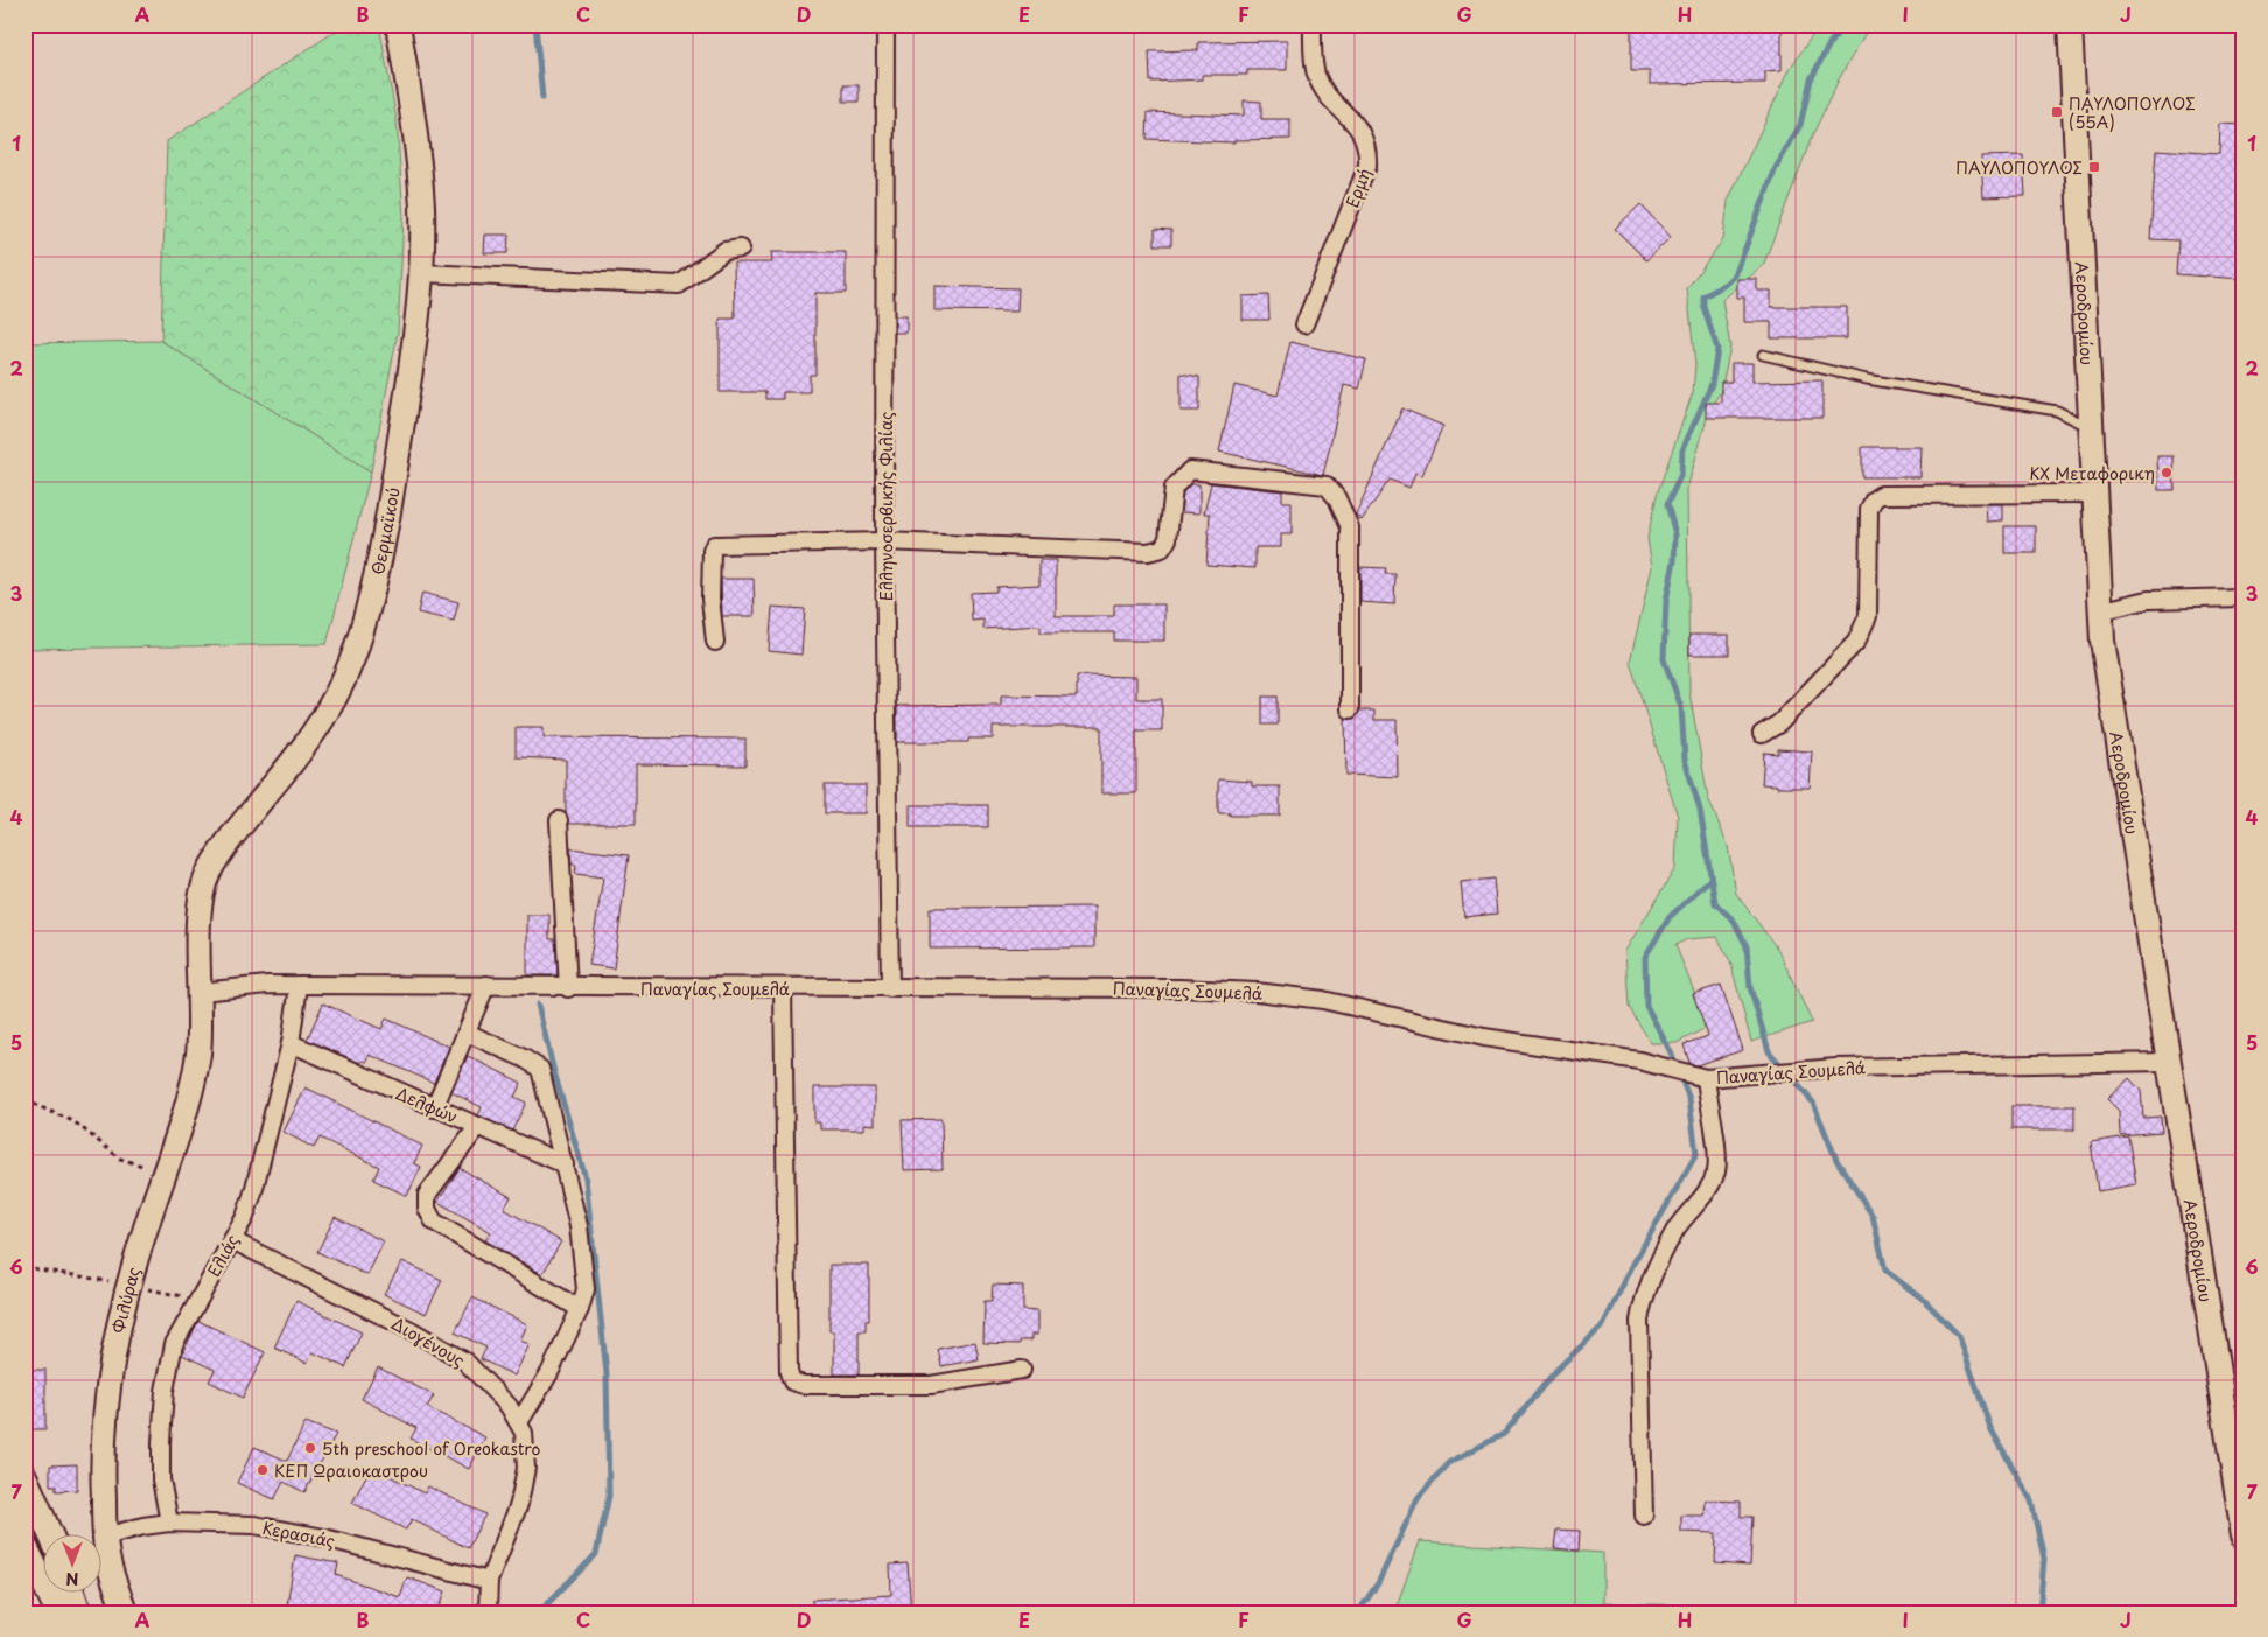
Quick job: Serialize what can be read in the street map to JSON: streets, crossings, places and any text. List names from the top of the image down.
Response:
{
  "streets": {
    "street": [
      "Ερμή",
      "Αεροδρομίου",
      "Ελληνοσερβικής Φιλίας",
      "Θερμαϊκού",
      "Παναγίας Σουμελά",
      "Δελφών",
      "Ελιάς",
      "Φιλύρας",
      "Διογένους",
      "Κερασιάς"
    ]
  },
  "crossings": [
    ["Αεροδρομίου", "Παναγίας Σουμελά"],
    ["Ελληνοσερβικής Φιλίας", "Παναγίας Σουμελά"],
    ["Θερμαϊκού", "Παναγίας Σουμελά"],
    ["Θερμαϊκού", "Φιλύρας"],
    ["Παναγίας Σουμελά", "Ελιάς"],
    ["Παναγίας Σουμελά", "Φιλύρας"],
    ["Δελφών", "Ελιάς"],
    ["Ελιάς", "Διογένους"],
    ["Ελιάς", "Κερασιάς"],
    ["Φιλύρας", "Κερασιάς"],
    ["Διογένους", "Κερασιάς"]
  ],
  "places": {
    "transit": ["ΠΑΥΛΟΠΟΥΛΟΣ (55Α)", "ΠΑΥΛΟΠΟΥΛΟΣ"],
    "other": ["ΚΧ Μεταφορικη", "5th preschool of Oreokastro", "ΚΕΠ Ωραιοκαστρου"]
  },
  "north": "bottom",
  "grid": {
    "columns": [
      "A",
      "B",
      "C",
      "D",
      "E",
      "F",
      "G",
      "H",
      "I",
      "J"
    ],
    "rows": [
      "1",
      "2",
      "3",
      "4",
      "5",
      "6",
      "7"
    ]
  }
}
